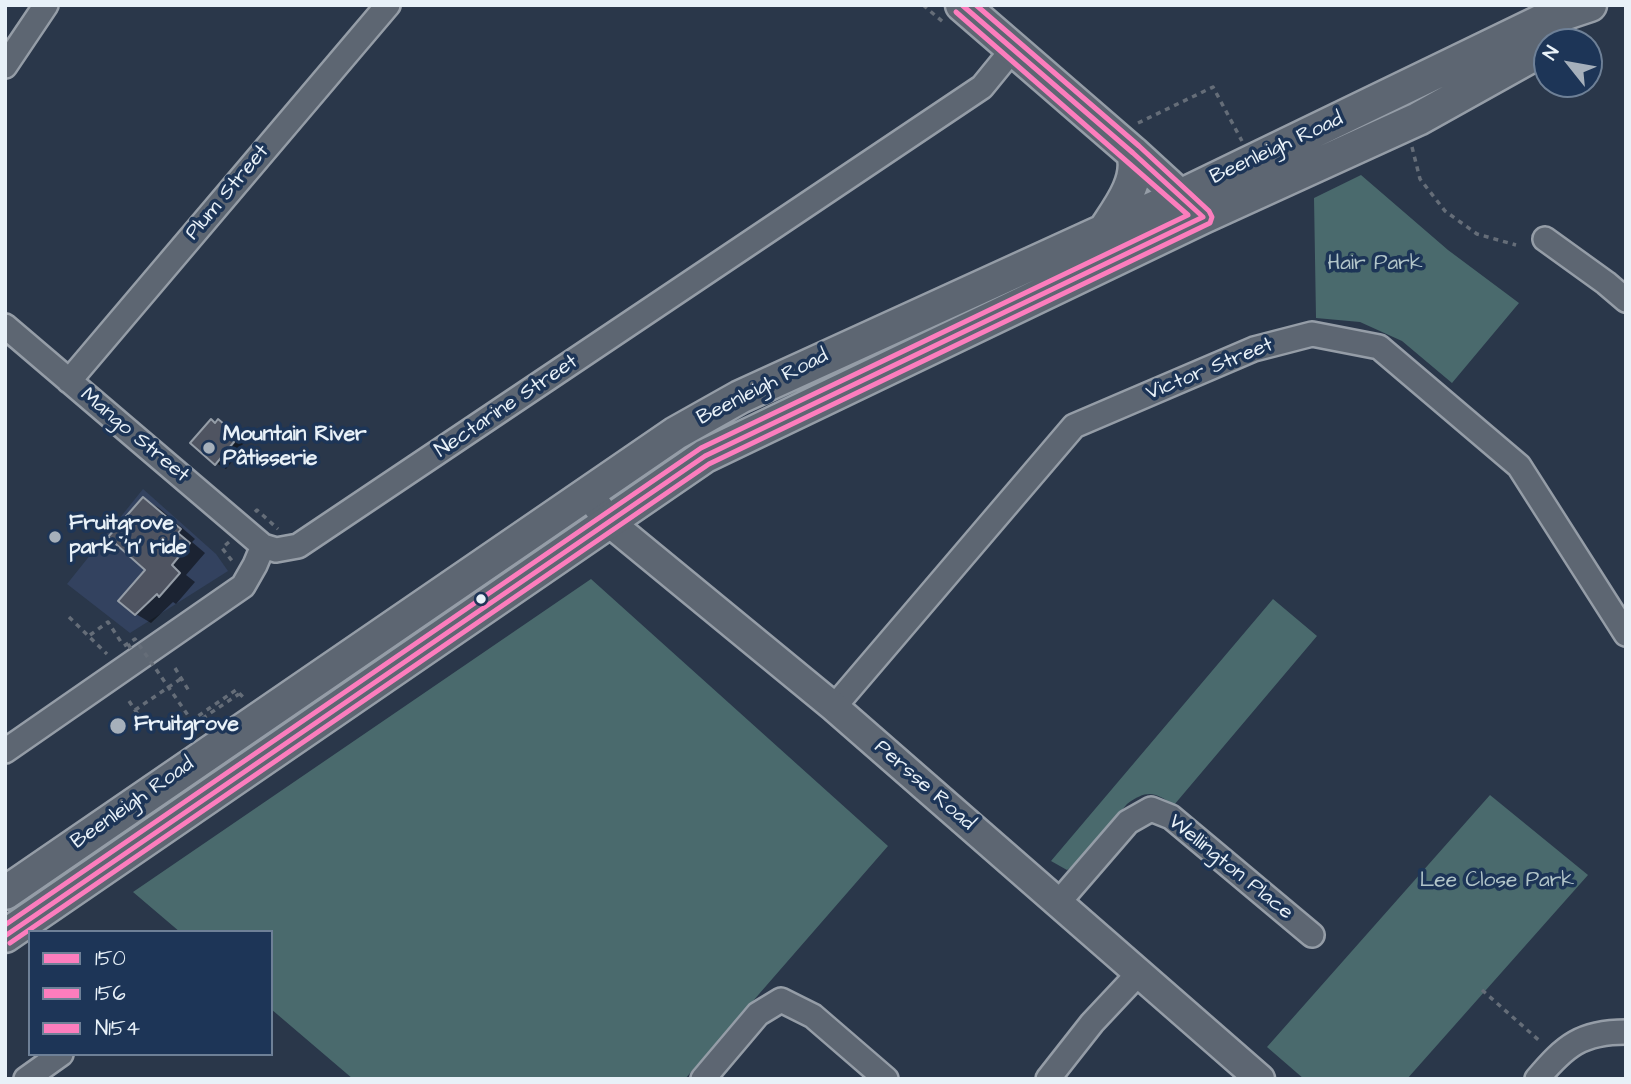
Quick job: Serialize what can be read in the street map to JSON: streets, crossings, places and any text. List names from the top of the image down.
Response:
{
  "streets": {
    "main road": ["Beenleigh Road"],
    "street": [
      "Plum Street",
      "Victor Street",
      "Nectarine Street",
      "Mango Street",
      "Persse Road",
      "Wellington Place"
    ]
  },
  "crossings": [
    ["Beenleigh Road", "Persse Road"],
    ["Plum Street", "Mango Street"],
    ["Victor Street", "Persse Road"],
    ["Nectarine Street", "Mango Street"],
    ["Persse Road", "Wellington Place"]
  ],
  "parks": ["Hair Park", "Lee Close Park"],
  "places": ["Mountain River Pâtisserie", "Fruitgrove park 'n' ride", "Fruitgrove"],
  "lines": ["transit line 150", "transit line 156", "transit line N154"],
  "legend": ["150", "156", "N154"],
  "north": "top left"
}
